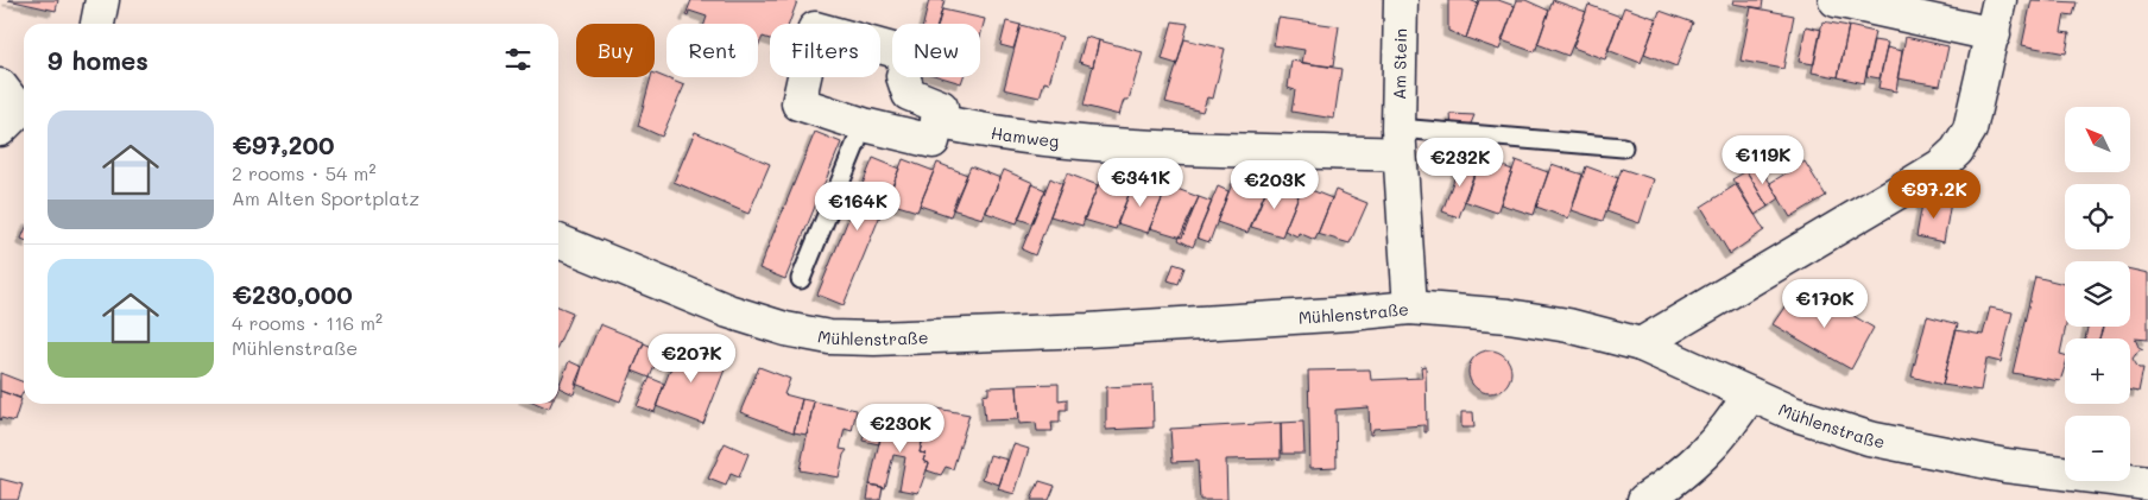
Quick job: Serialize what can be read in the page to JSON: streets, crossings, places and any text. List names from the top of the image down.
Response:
{
  "streets": {
    "street": ["Am Stein", "Hamweg", "Mühlenstraße"]
  },
  "crossings": [
    ["Am Stein", "Hamweg"],
    ["Am Stein", "Mühlenstraße"]
  ],
  "north": "top left",
  "page": {
    "chip": [
      "Buy",
      "Rent",
      "Filters",
      "New"
    ],
    "heading": "9 homes",
    "list": [
      {
        "name": "€97,200",
        "note": "2 rooms · 54 m² · Am Alten Sportplatz"
      },
      {
        "name": "€230,000",
        "note": "4 rooms · 116 m² · Mühlenstraße"
      }
    ],
    "map_buttons": ["+", "−"],
    "price": [
      "€119K",
      "€232K",
      "€341K",
      "€203K",
      "€97.2K",
      "€164K",
      "€170K",
      "€207K",
      "€230K"
    ]
  }
}
